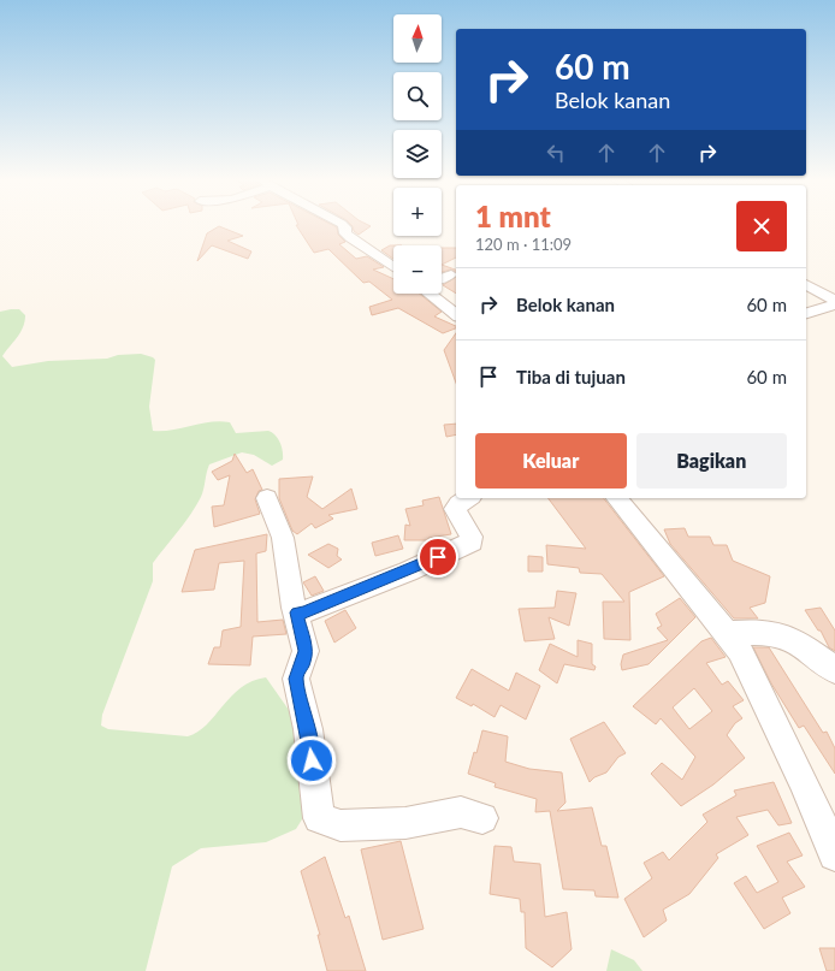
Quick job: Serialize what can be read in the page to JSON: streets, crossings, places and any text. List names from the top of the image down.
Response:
{
  "north": "top",
  "page": {
    "map_buttons": ["+", "−"],
    "turn": ["60 m", "Belok kanan"],
    "heading": ["1 mnt", "120 m · 11:09"],
    "list": [
      {
        "name": "Belok kanan",
        "value": "60 m"
      },
      {
        "name": "Tiba di tujuan",
        "value": "60 m"
      }
    ],
    "buttons": ["Keluar", "Bagikan"]
  }
}
